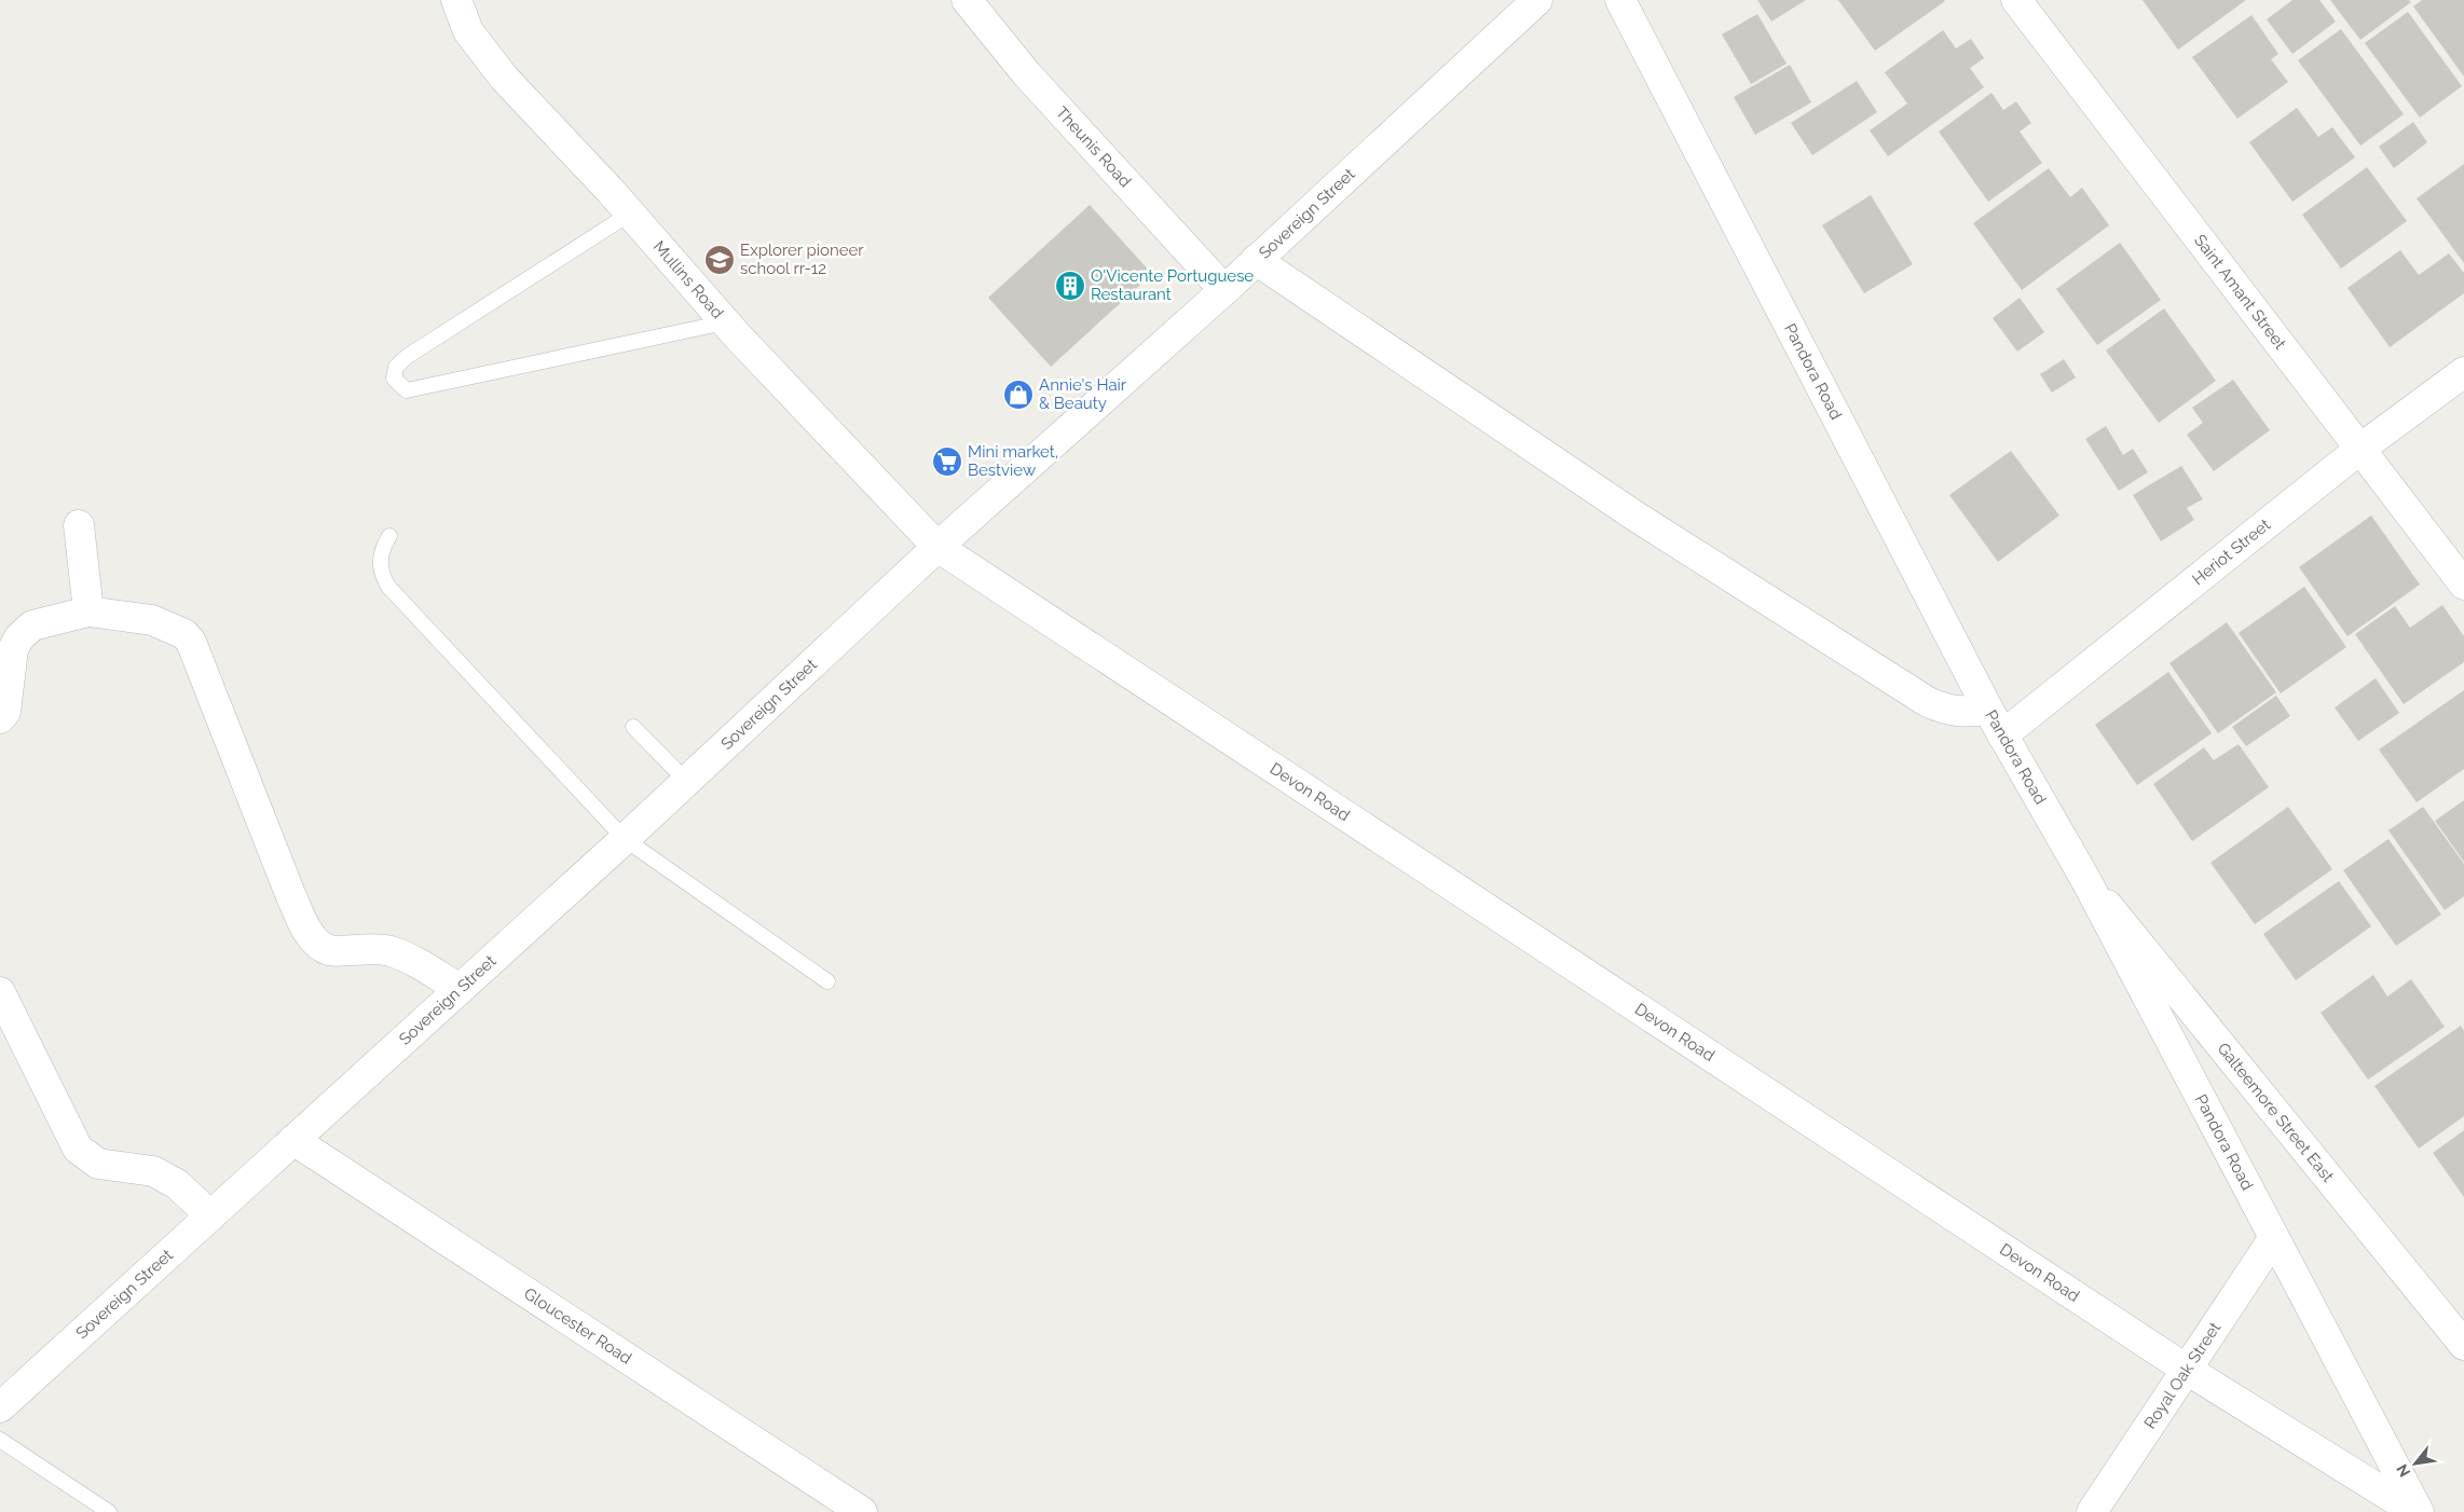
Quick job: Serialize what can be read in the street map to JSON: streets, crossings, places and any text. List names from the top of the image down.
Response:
{
  "streets": {
    "street": [
      "Theunis Road",
      "Sovereign Street",
      "Mullins Road",
      "Saint Amant Street",
      "Pandora Road",
      "Heriot Street",
      "Devon Road",
      "Galteemore Street East",
      "Gloucester Road",
      "Royal Oak Street"
    ]
  },
  "crossings": [
    ["Theunis Road", "Sovereign Street"],
    ["Sovereign Street", "Mullins Road"],
    ["Sovereign Street", "Devon Road"],
    ["Sovereign Street", "Gloucester Road"],
    ["Mullins Road", "Devon Road"],
    ["Saint Amant Street", "Heriot Street"],
    ["Pandora Road", "Heriot Street"],
    ["Pandora Road", "Devon Road"],
    ["Pandora Road", "Galteemore Street East"],
    ["Pandora Road", "Royal Oak Street"],
    ["Devon Road", "Royal Oak Street"]
  ],
  "places": {
    "school or university": ["Explorer pioneer school rr-12"],
    "building": ["O'Vicente Portuguese Restaurant"],
    "shop": ["Annie's Hair & Beauty"],
    "supermarket": ["Mini market, Bestview"]
  },
  "north": "bottom left"
}
